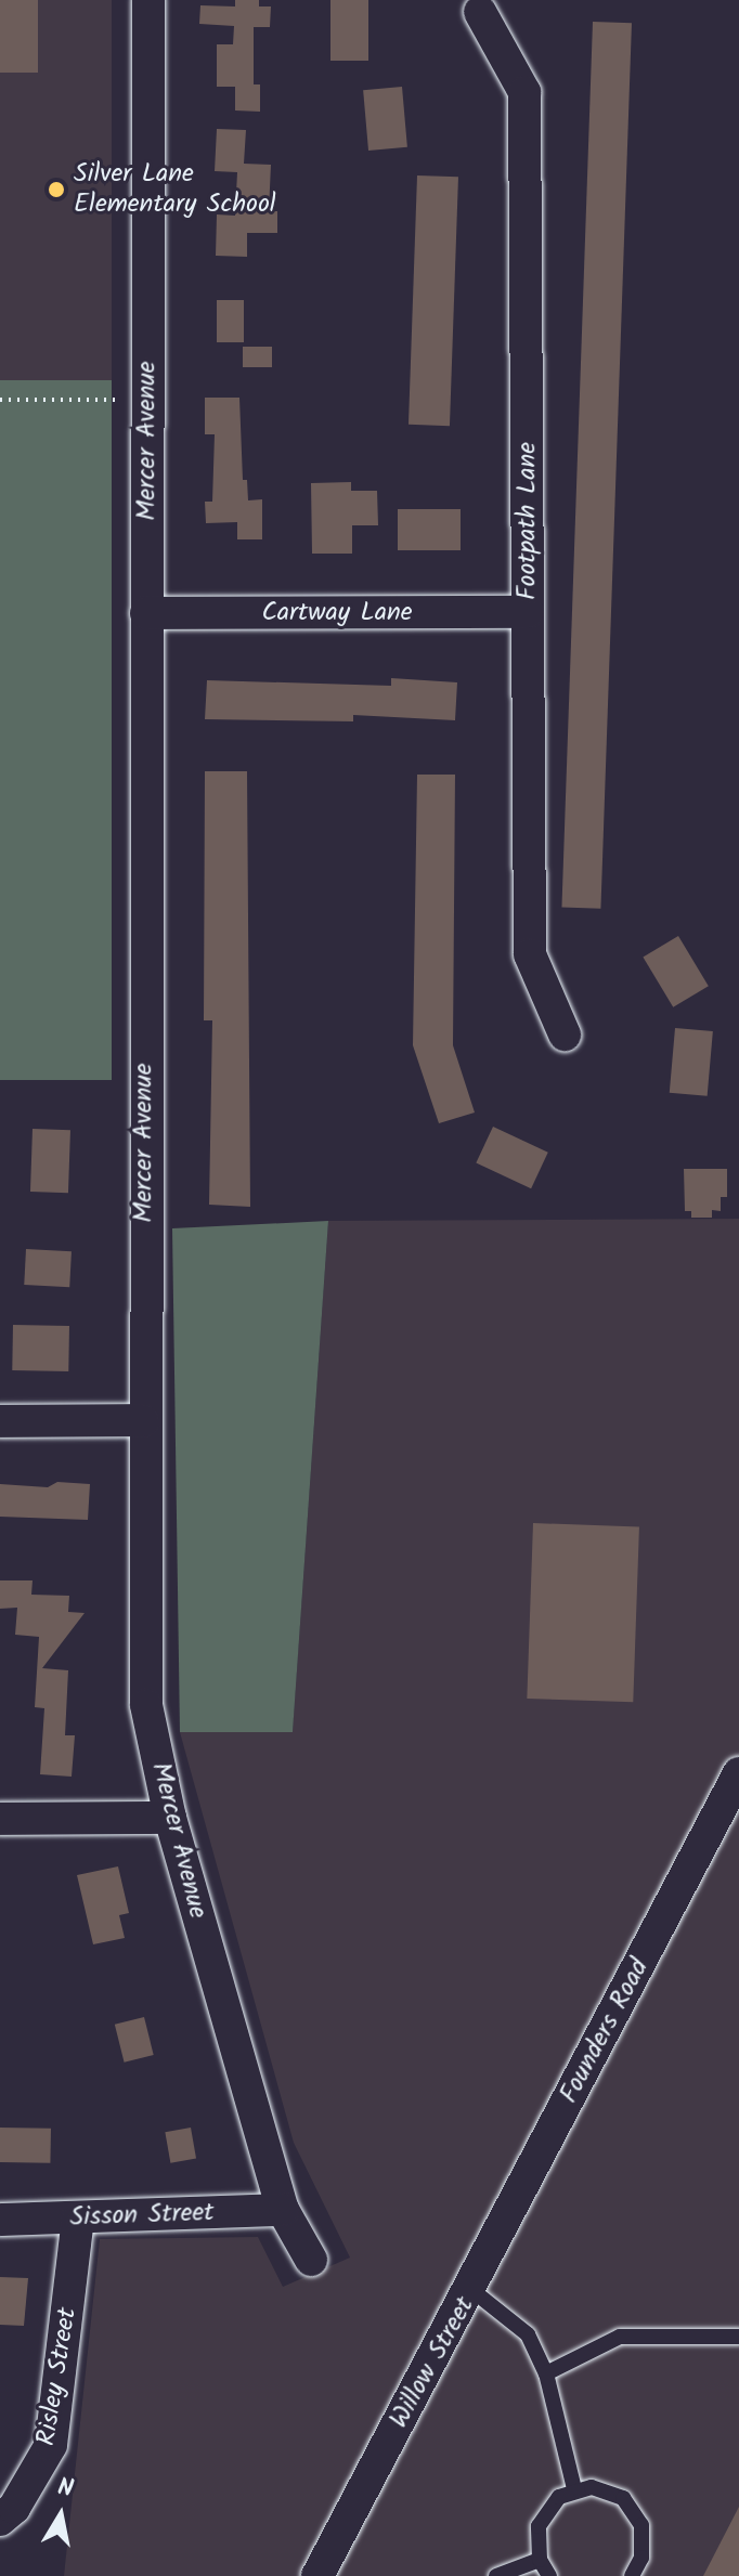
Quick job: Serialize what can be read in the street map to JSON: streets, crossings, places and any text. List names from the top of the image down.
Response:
{
  "streets": {
    "street": [
      "Mercer Avenue",
      "Footpath Lane",
      "Cartway Lane",
      "Founders Road",
      "Sisson Street",
      "Willow Street",
      "Risley Street"
    ]
  },
  "crossings": [
    ["Mercer Avenue", "Cartway Lane"],
    ["Mercer Avenue", "Sisson Street"],
    ["Footpath Lane", "Cartway Lane"],
    ["Founders Road", "Willow Street"],
    ["Sisson Street", "Risley Street"]
  ],
  "places": ["Silver Lane Elementary School"],
  "north": "top"
}
